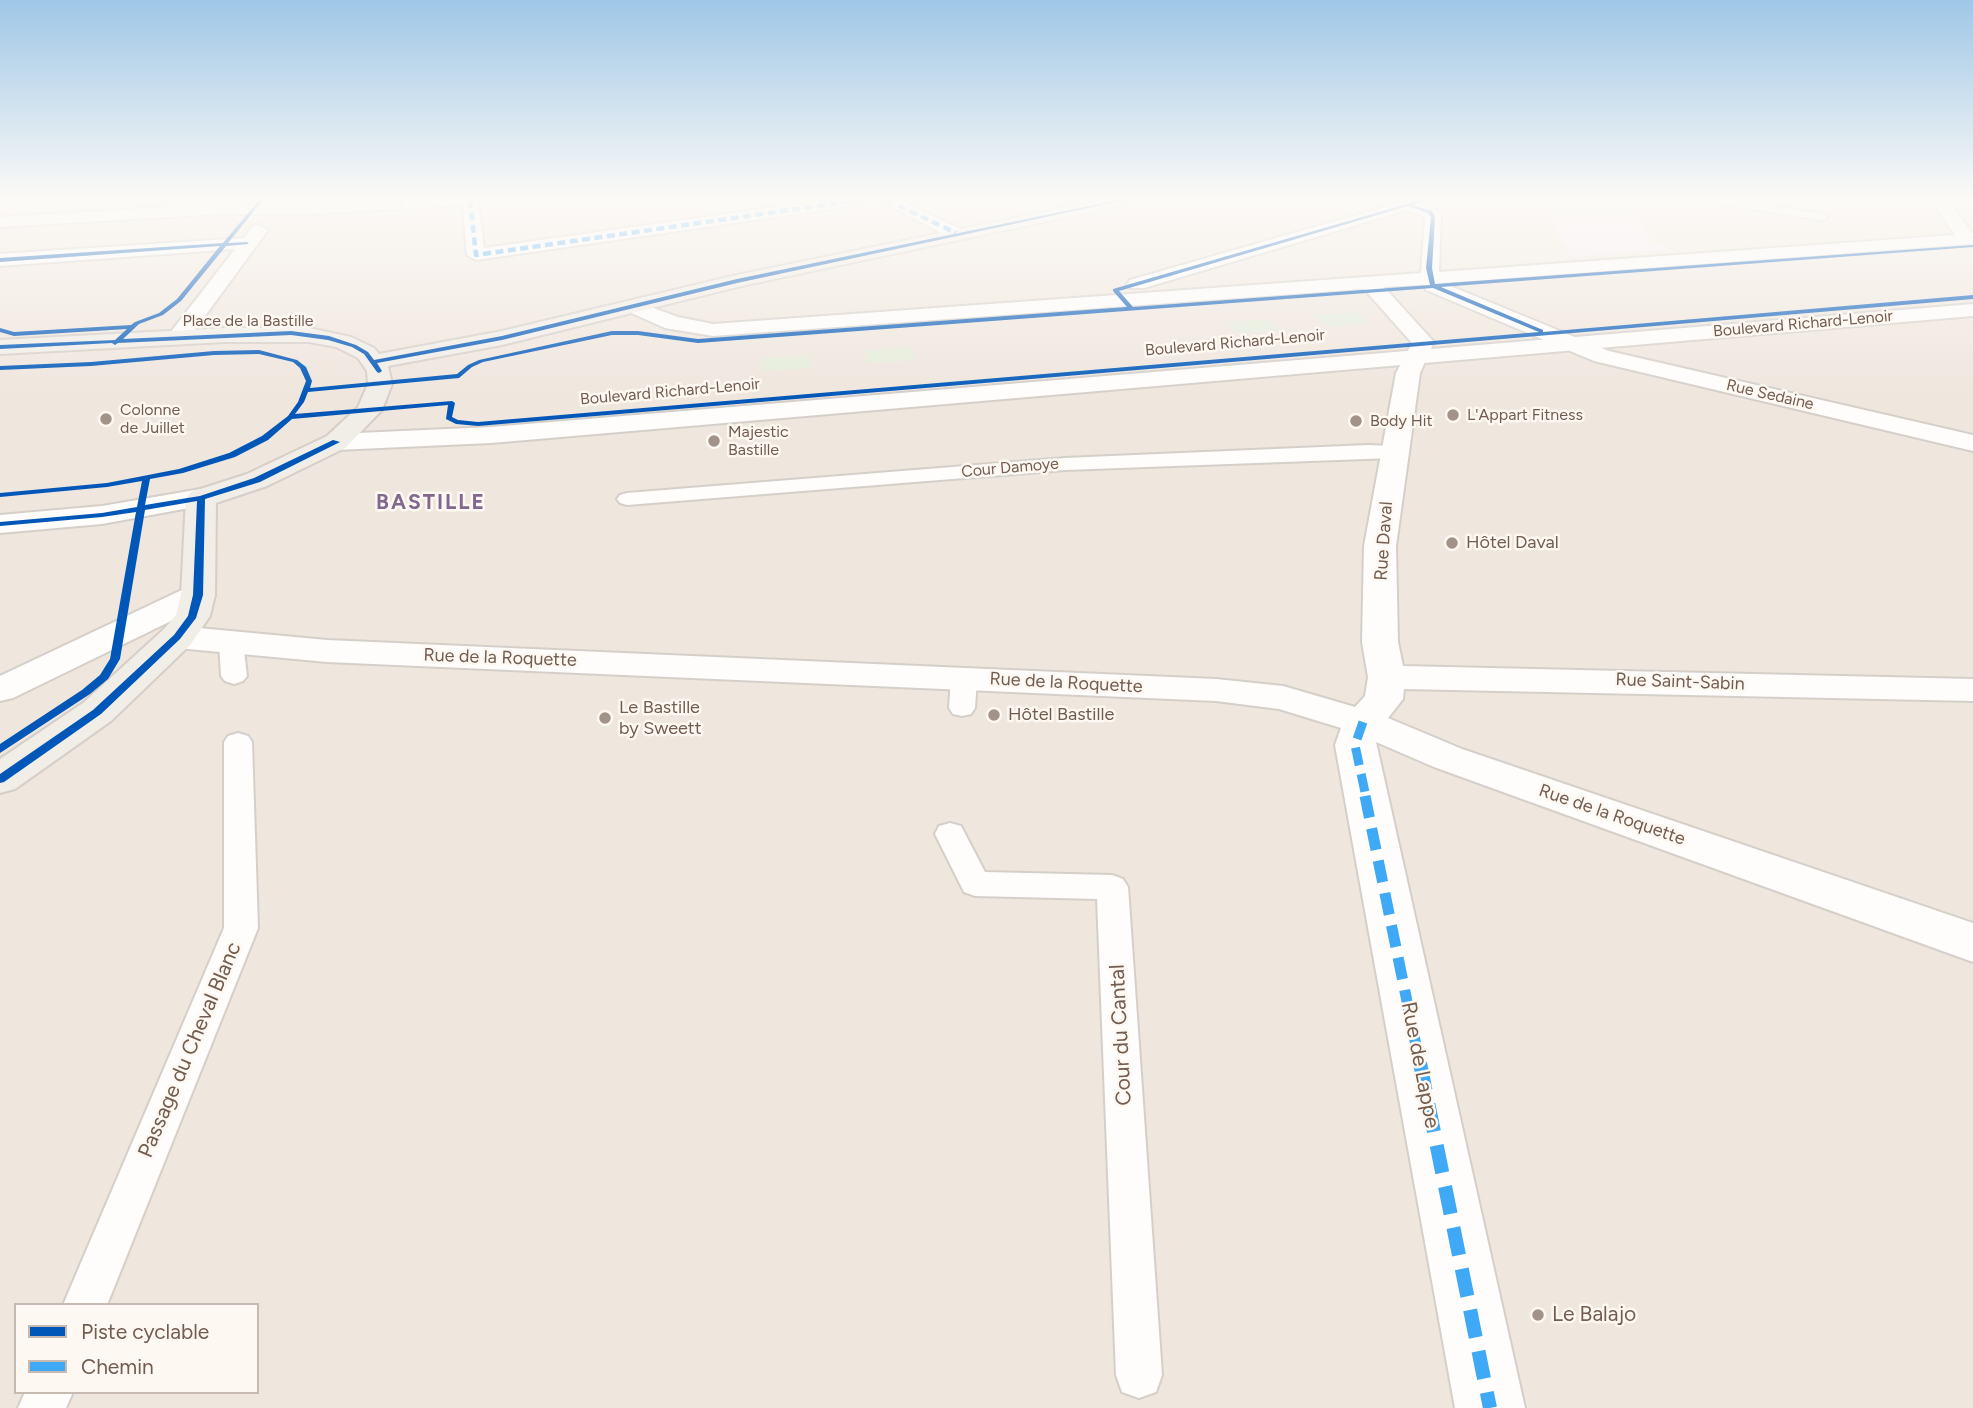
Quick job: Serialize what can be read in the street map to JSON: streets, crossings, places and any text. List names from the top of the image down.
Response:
{
  "streets": {
    "main road": ["Place de la Bastille"],
    "street": [
      "Boulevard Richard-Lenoir",
      "Rue Sedaine",
      "Rue Daval",
      "Rue de la Roquette",
      "Rue Saint-Sabin",
      "Rue de Lappe"
    ],
    "lane": ["Cour Damoye", "Cour du Cantal", "Passage du Cheval Blanc"]
  },
  "crossings": [
    ["Boulevard Richard-Lenoir", "Rue Sedaine"],
    ["Boulevard Richard-Lenoir", "Rue Daval"],
    ["Cour Damoye", "Rue Daval"],
    ["Rue Daval", "Rue de la Roquette"],
    ["Rue Daval", "Rue Saint-Sabin"],
    ["Rue Daval", "Rue de Lappe"],
    ["Rue de la Roquette", "Rue Saint-Sabin"],
    ["Rue de la Roquette", "Rue de Lappe"],
    ["Rue Saint-Sabin", "Rue de Lappe"]
  ],
  "districts": ["BASTILLE"],
  "places": [
    "L'Appart Fitness",
    "Colonne de Juillet",
    "Body Hit",
    "Majestic Bastille",
    "Hôtel Daval",
    "Hôtel Bastille",
    "Le Bastille by Sweett",
    "Le Balajo"
  ],
  "legend": ["Piste cyclable", "Chemin"]
}
